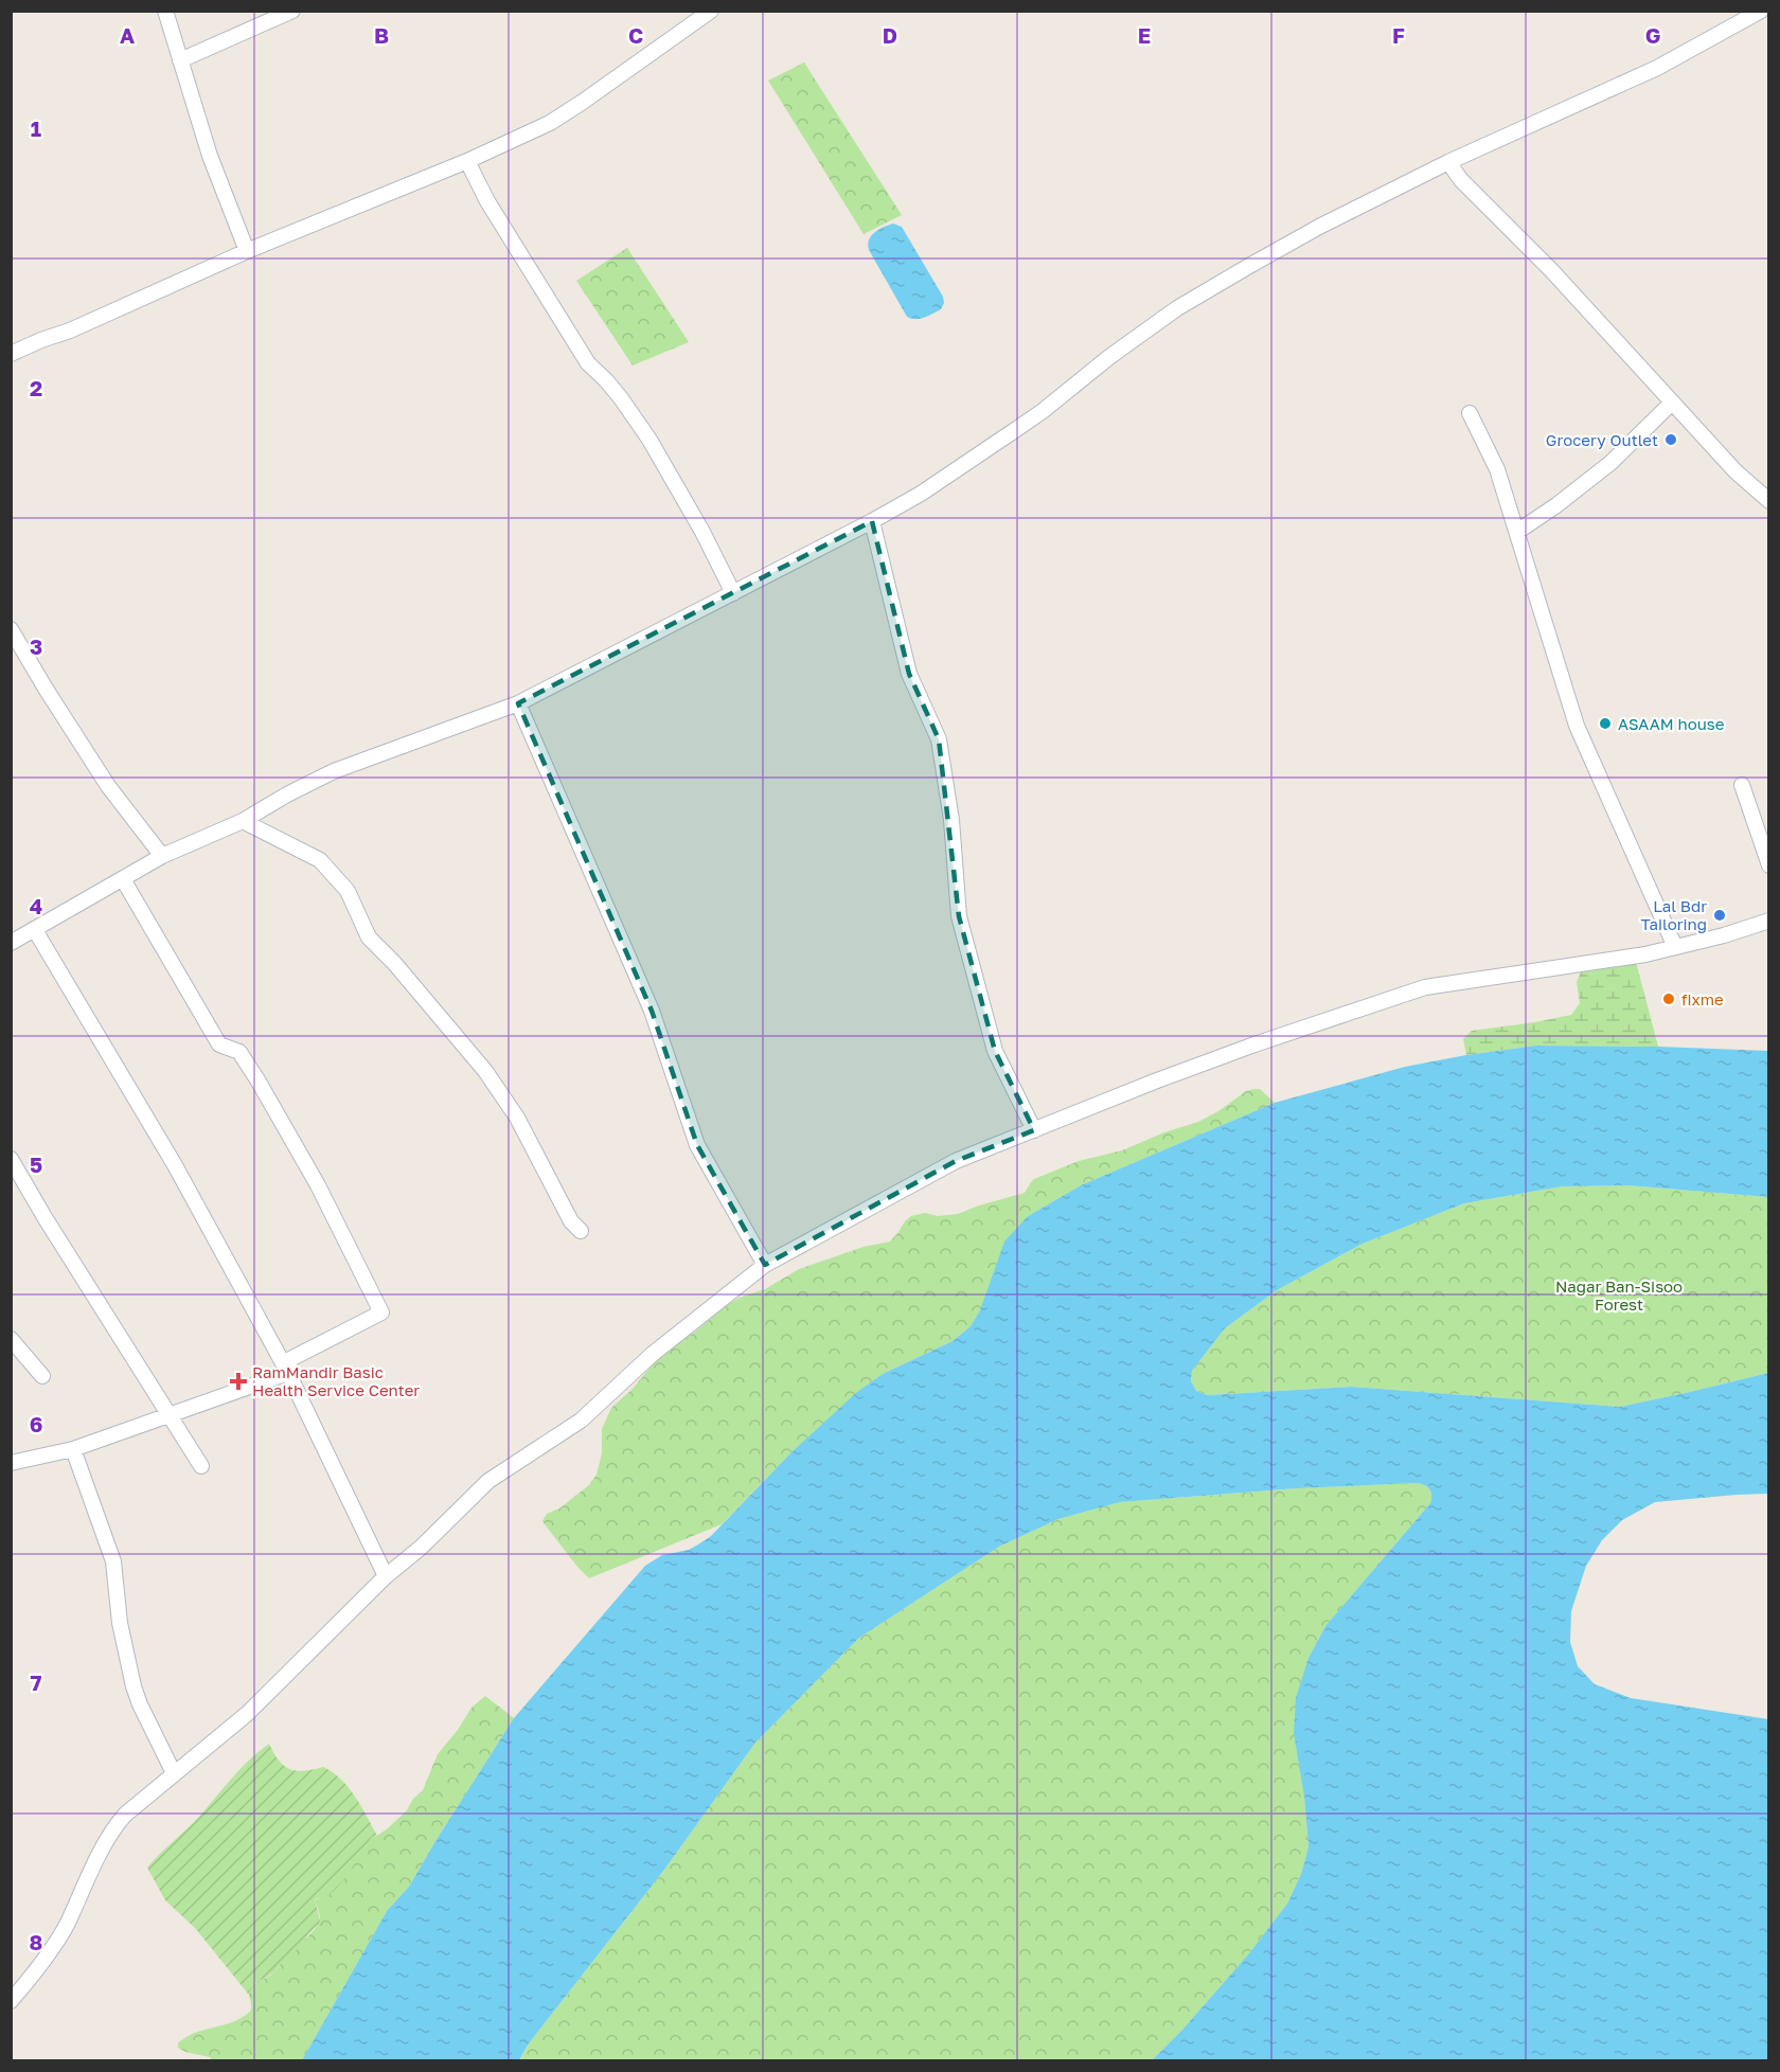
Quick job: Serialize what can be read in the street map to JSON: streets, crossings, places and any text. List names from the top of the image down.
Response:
{
  "parks": ["Nagar Ban-Sisoo Forest"],
  "places": {
    "other": [
      "Grocery Outlet",
      "ASAAM house",
      "Lal Bdr Tailoring",
      "fixme"
    ],
    "health": ["RamMandir Basic Health Service Center"]
  },
  "grid": {
    "columns": [
      "A",
      "B",
      "C",
      "D",
      "E",
      "F",
      "G"
    ],
    "rows": [
      "1",
      "2",
      "3",
      "4",
      "5",
      "6",
      "7",
      "8"
    ]
  }
}
